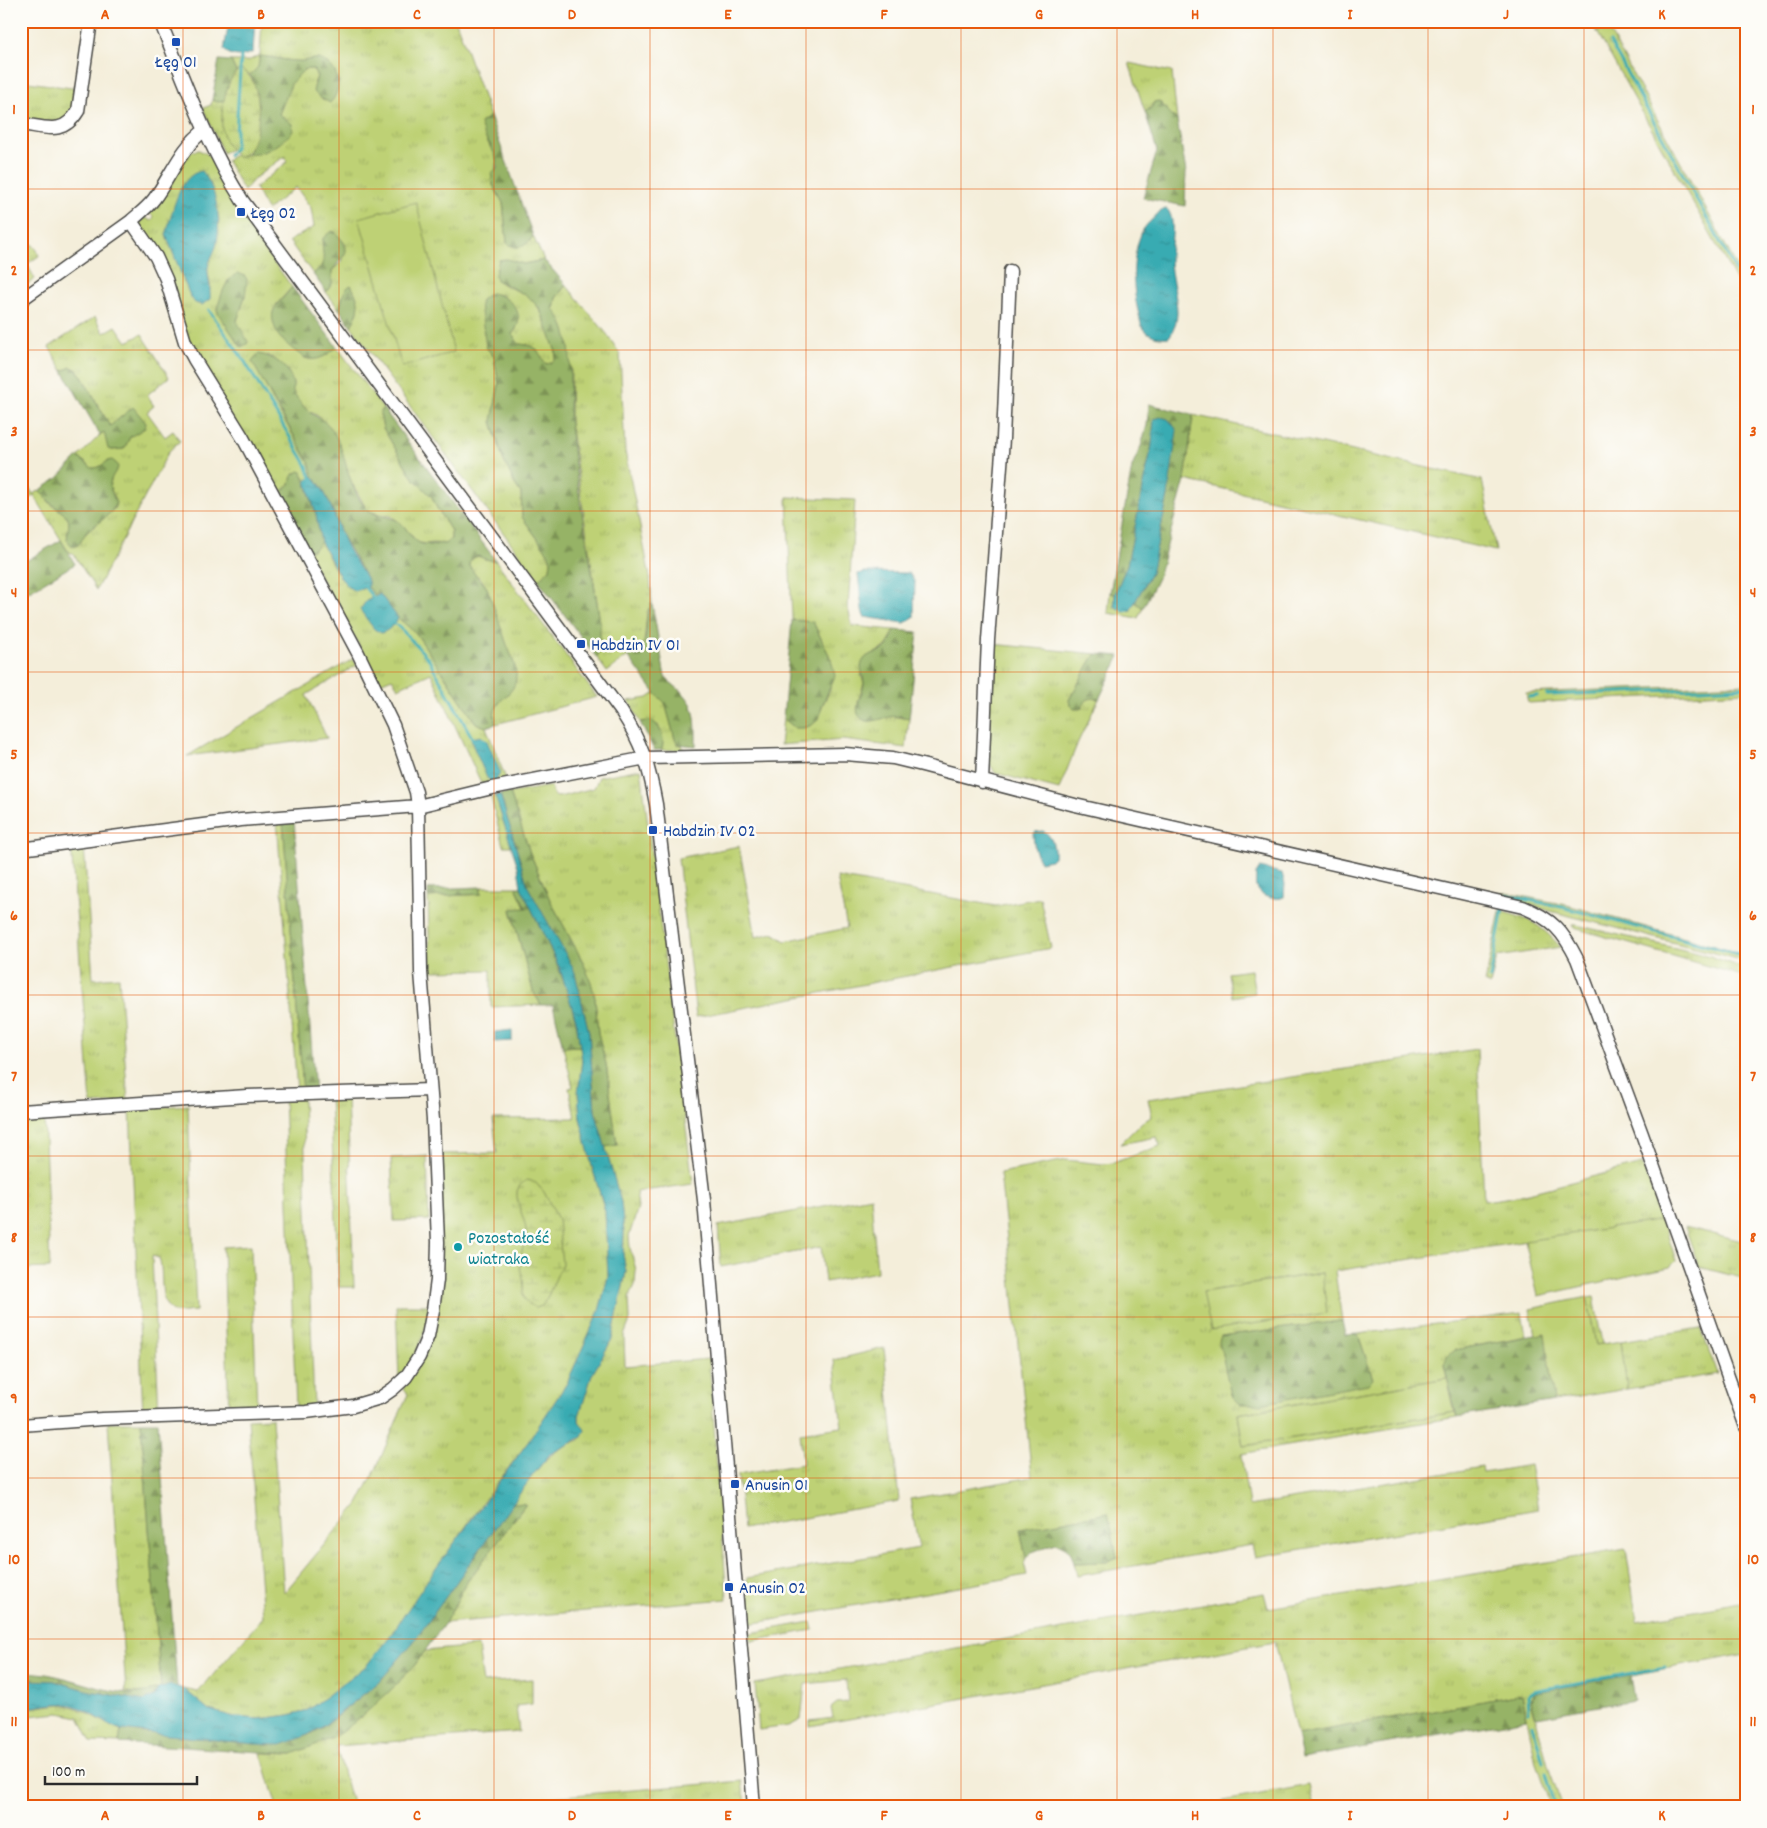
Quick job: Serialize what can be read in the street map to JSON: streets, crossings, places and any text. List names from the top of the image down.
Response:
{
  "places": {
    "transit": [
      "Łęg 01",
      "Łęg 02",
      "Habdzin IV 01",
      "Habdzin IV 02",
      "Anusin 01",
      "Anusin 02"
    ],
    "other": ["Pozostałość wiatraka"]
  },
  "scale_bar": "100 m",
  "grid": {
    "columns": [
      "A",
      "B",
      "C",
      "D",
      "E",
      "F",
      "G",
      "H",
      "I",
      "J",
      "K"
    ],
    "rows": [
      "1",
      "2",
      "3",
      "4",
      "5",
      "6",
      "7",
      "8",
      "9",
      "10",
      "11"
    ]
  }
}
